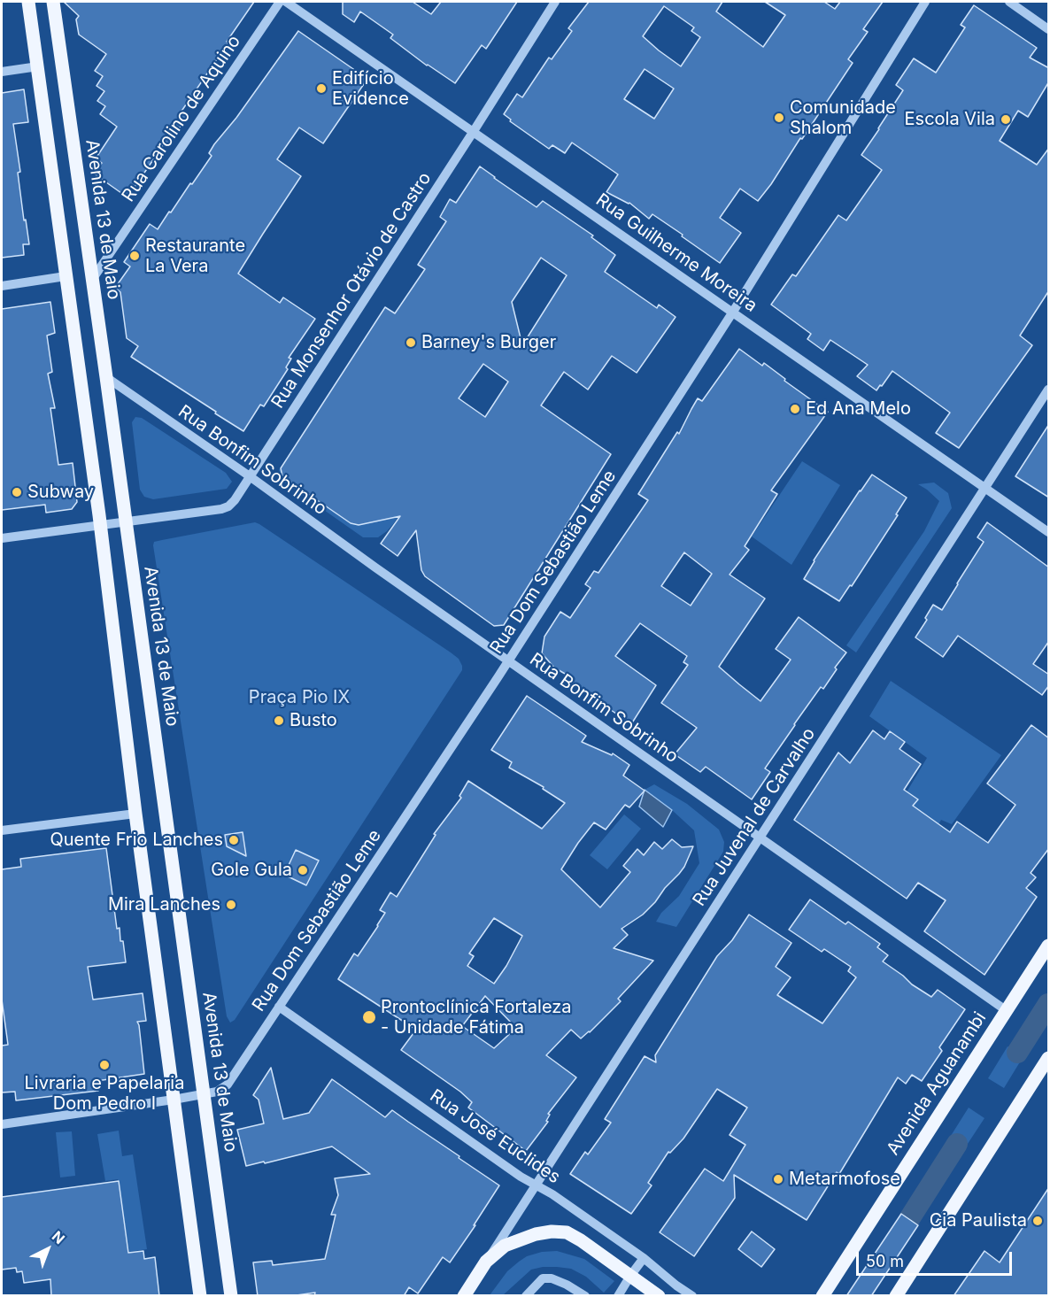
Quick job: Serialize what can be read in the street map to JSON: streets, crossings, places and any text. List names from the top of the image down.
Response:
{
  "streets": {
    "main road": ["Avenida 13 de Maio", "Avenida Aguanambi"],
    "street": [
      "Rua Carolino de Aquino",
      "Rua Guilherme Moreira",
      "Rua Monsenhor Otávio de Castro",
      "Rua Bonfim Sobrinho",
      "Rua Dom Sebastião Leme",
      "Rua Juvenal de Carvalho",
      "Rua José Euclides"
    ]
  },
  "crossings": [
    ["Rua Carolino de Aquino", "Avenida 13 de Maio"],
    ["Avenida 13 de Maio", "Rua Monsenhor Otávio de Castro"],
    ["Avenida 13 de Maio", "Rua Bonfim Sobrinho"],
    ["Avenida 13 de Maio", "Rua Dom Sebastião Leme"],
    ["Rua Guilherme Moreira", "Rua Monsenhor Otávio de Castro"],
    ["Rua Guilherme Moreira", "Rua Dom Sebastião Leme"],
    ["Rua Guilherme Moreira", "Rua Juvenal de Carvalho"],
    ["Rua Monsenhor Otávio de Castro", "Rua Bonfim Sobrinho"],
    ["Rua Bonfim Sobrinho", "Rua Dom Sebastião Leme"],
    ["Rua Bonfim Sobrinho", "Rua Juvenal de Carvalho"],
    ["Rua Bonfim Sobrinho", "Avenida Aguanambi"],
    ["Rua Dom Sebastião Leme", "Rua José Euclides"],
    ["Rua Juvenal de Carvalho", "Rua José Euclides"]
  ],
  "parks": ["Praça Pio IX"],
  "places": [
    "Edifício Evidence",
    "Comunidade Shalom",
    "Escola Vila",
    "Restaurante La Vera",
    "Barney's Burger",
    "Ed Ana Melo",
    "Subway",
    "Busto",
    "Quente Frio Lanches",
    "Gole Gula",
    "Mira Lanches",
    "Prontoclínica Fortaleza - Unidade Fátima",
    "Livraria e Papelaria Dom Pedro I",
    "Metarmofose",
    "Cia Paulista"
  ],
  "scale_bar": "50 m",
  "north": "top right"
}
